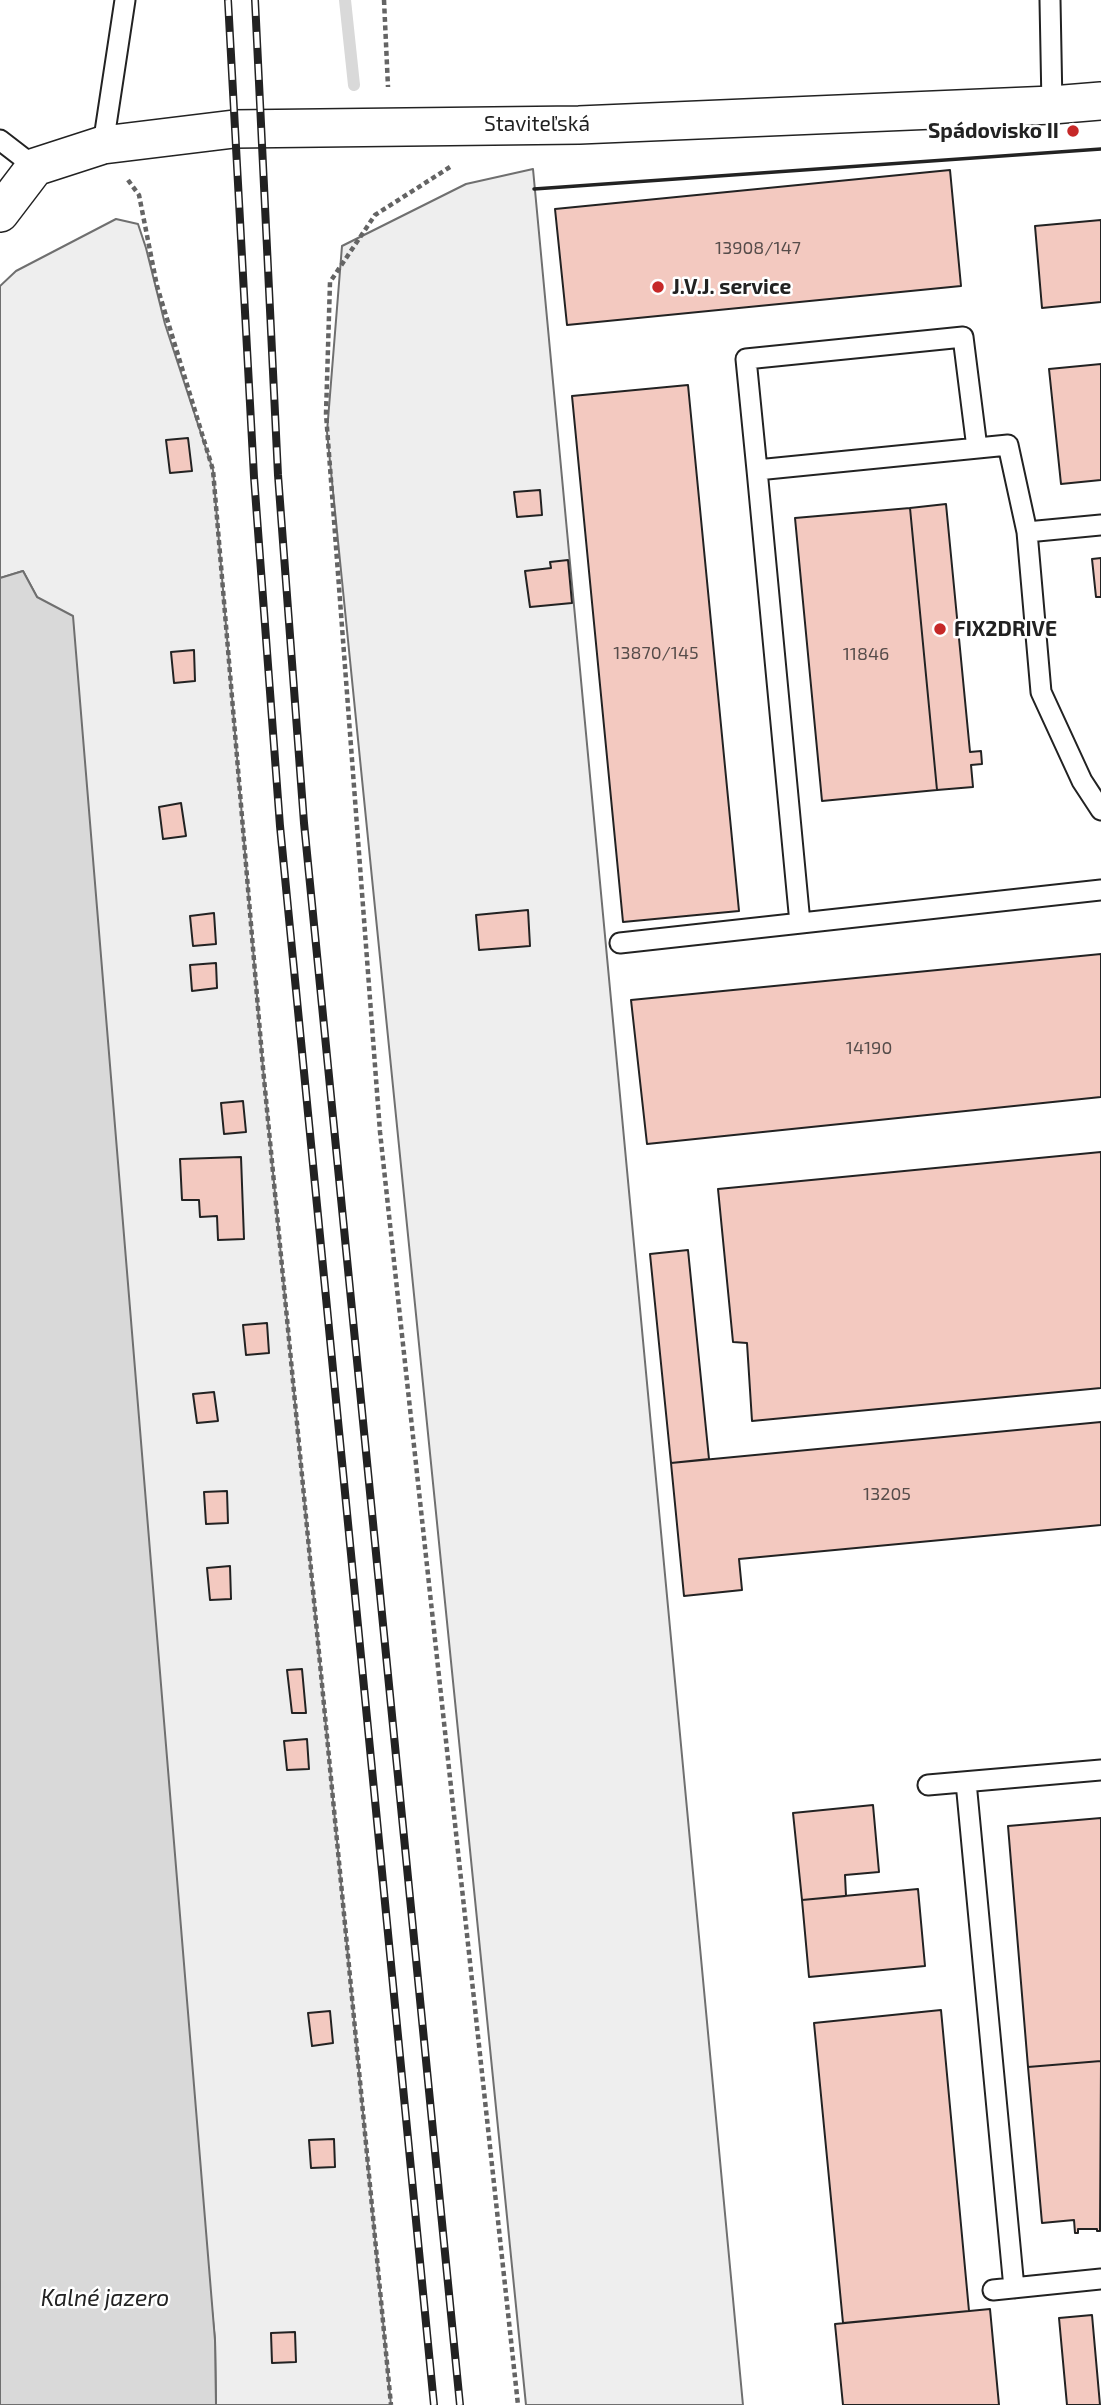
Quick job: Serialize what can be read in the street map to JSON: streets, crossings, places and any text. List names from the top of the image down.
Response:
{
  "streets": {
    "street": ["Staviteľská"]
  },
  "water": ["Kalné jazero"],
  "places": ["Spádovisko II", "J.V.J. service", "FIX2DRIVE"],
  "house_numbers": [
    "13908/147",
    "13870/145",
    "11846",
    "14190",
    "13205"
  ]
}
